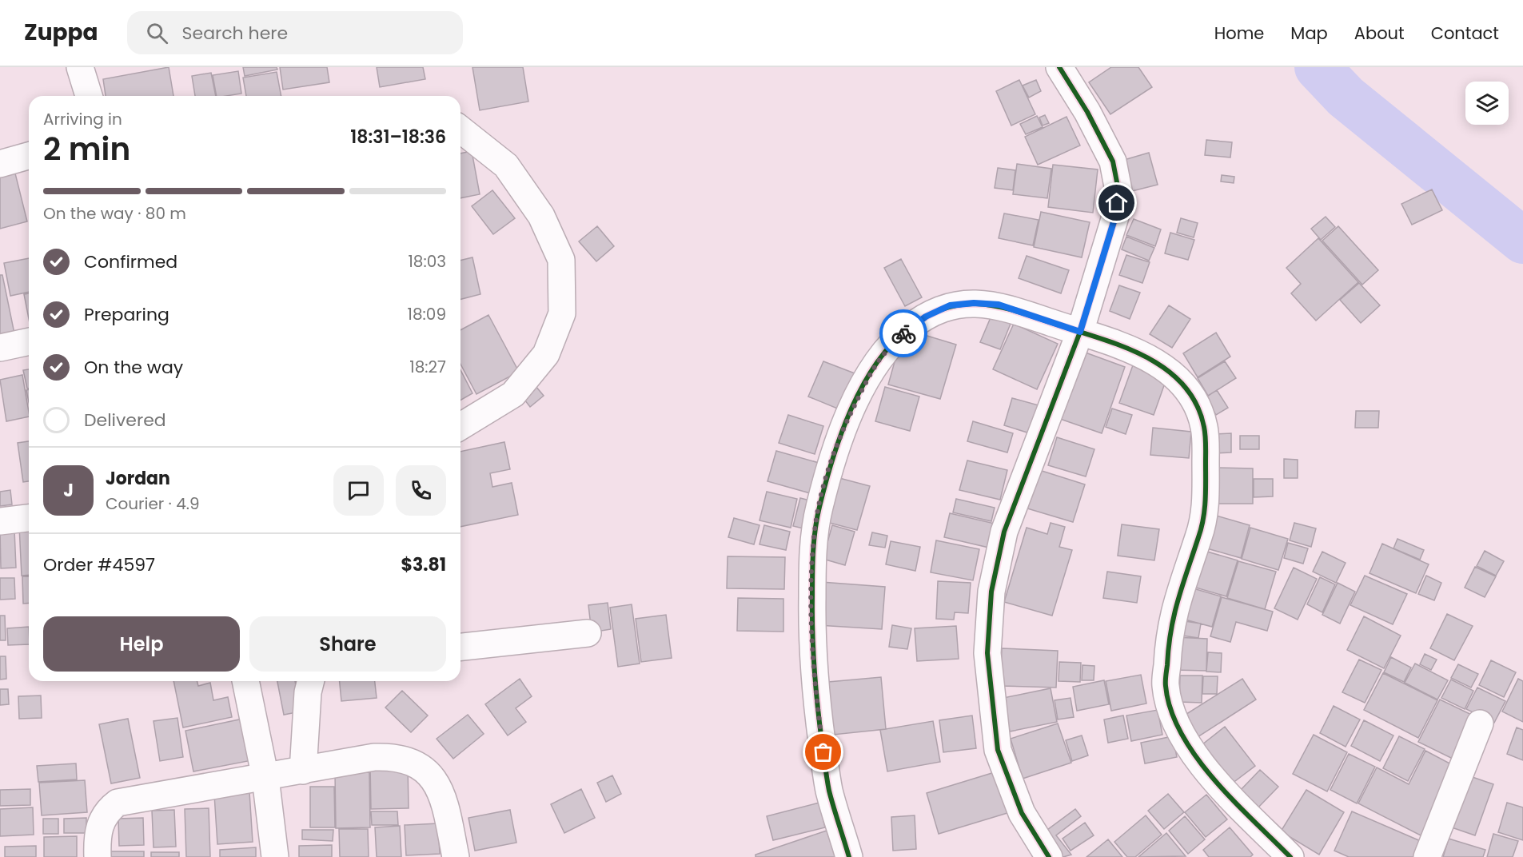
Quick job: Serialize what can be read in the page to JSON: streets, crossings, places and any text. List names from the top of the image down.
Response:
{
  "page": {
    "header": "Zuppa",
    "search": "Search here",
    "nav": [
      "Home",
      "Map",
      "About",
      "Contact"
    ],
    "heading": ["2 min", "Arriving in", "18:31–18:36"],
    "panel": [
      "Jordan",
      "Courier · 4.9",
      "Order #4597",
      "$3.81"
    ],
    "bar": "On the way · 80 m",
    "list": [
      ["Confirmed", "18:03"],
      ["Preparing", "18:09"],
      ["On the way", "18:27"],
      "Delivered"
    ],
    "round": "J",
    "buttons": ["Help", "Share"]
  }
}
